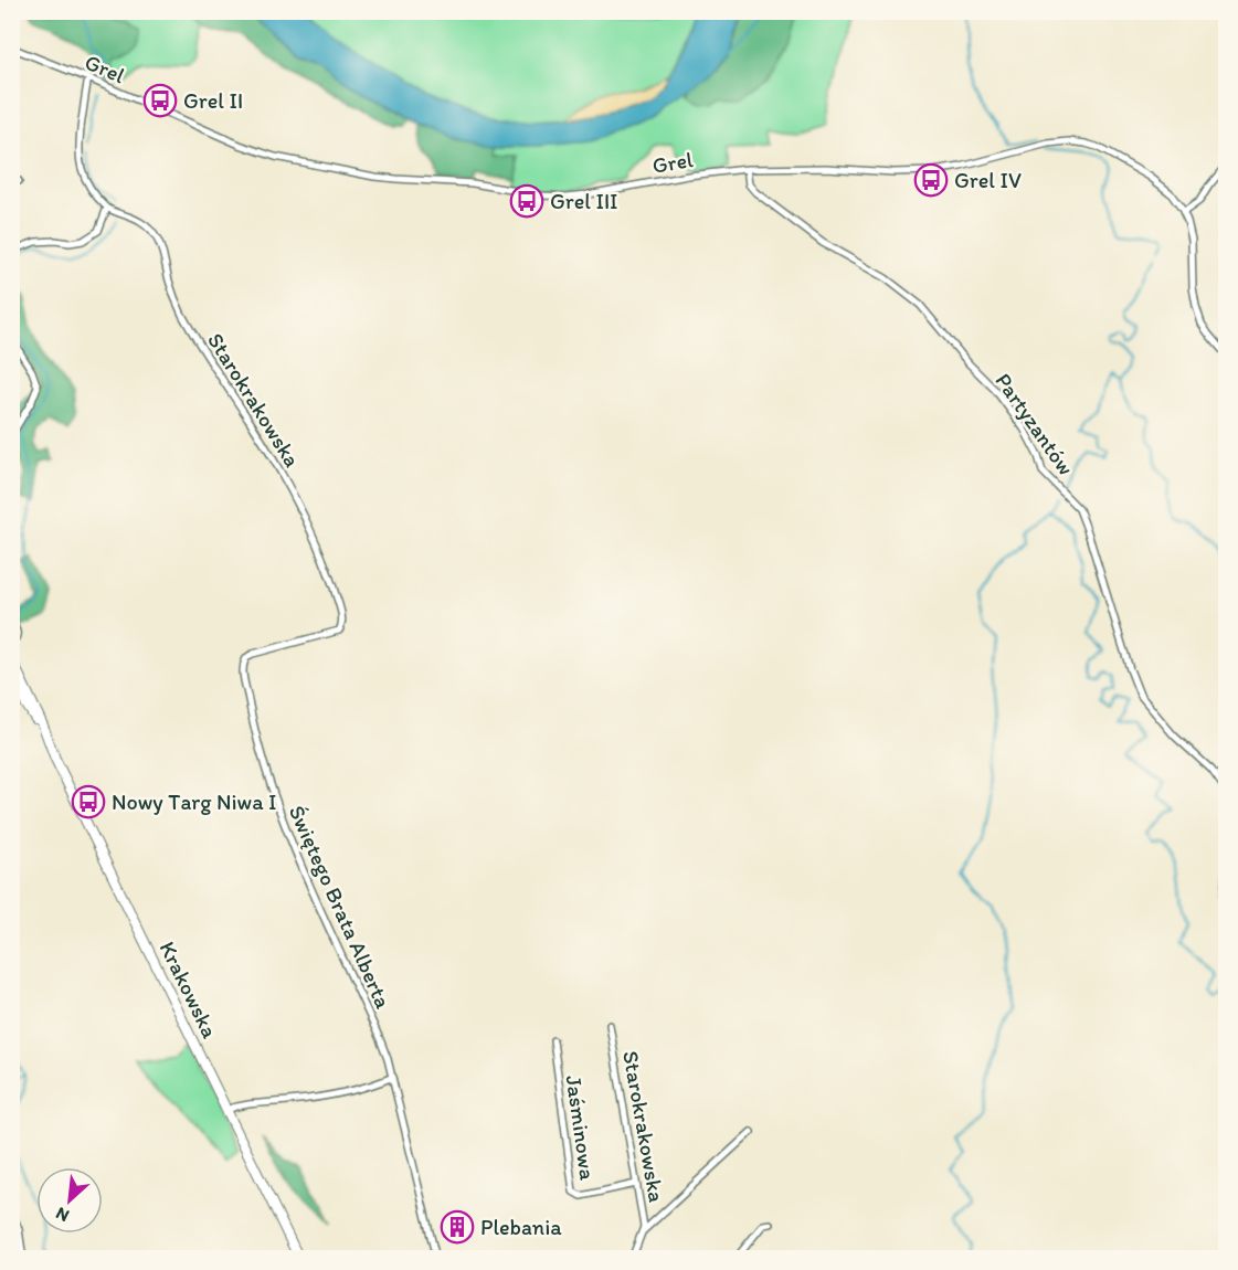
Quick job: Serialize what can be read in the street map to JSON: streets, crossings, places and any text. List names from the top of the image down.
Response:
{
  "streets": {
    "main road": ["Krakowska"],
    "street": [
      "Grel",
      "Starokrakowska",
      "Partyzantów",
      "Świętego Brata Alberta",
      "Jaśminowa"
    ]
  },
  "crossings": [
    ["Grel", "Starokrakowska"],
    ["Grel", "Partyzantów"],
    ["Starokrakowska", "Świętego Brata Alberta"],
    ["Starokrakowska", "Jaśminowa"]
  ],
  "places": {
    "bus stop": [
      "Grel II",
      "Grel IV",
      "Grel III",
      "Nowy Targ Niwa I"
    ],
    "building": ["Plebania"]
  },
  "north": "bottom left"
}
